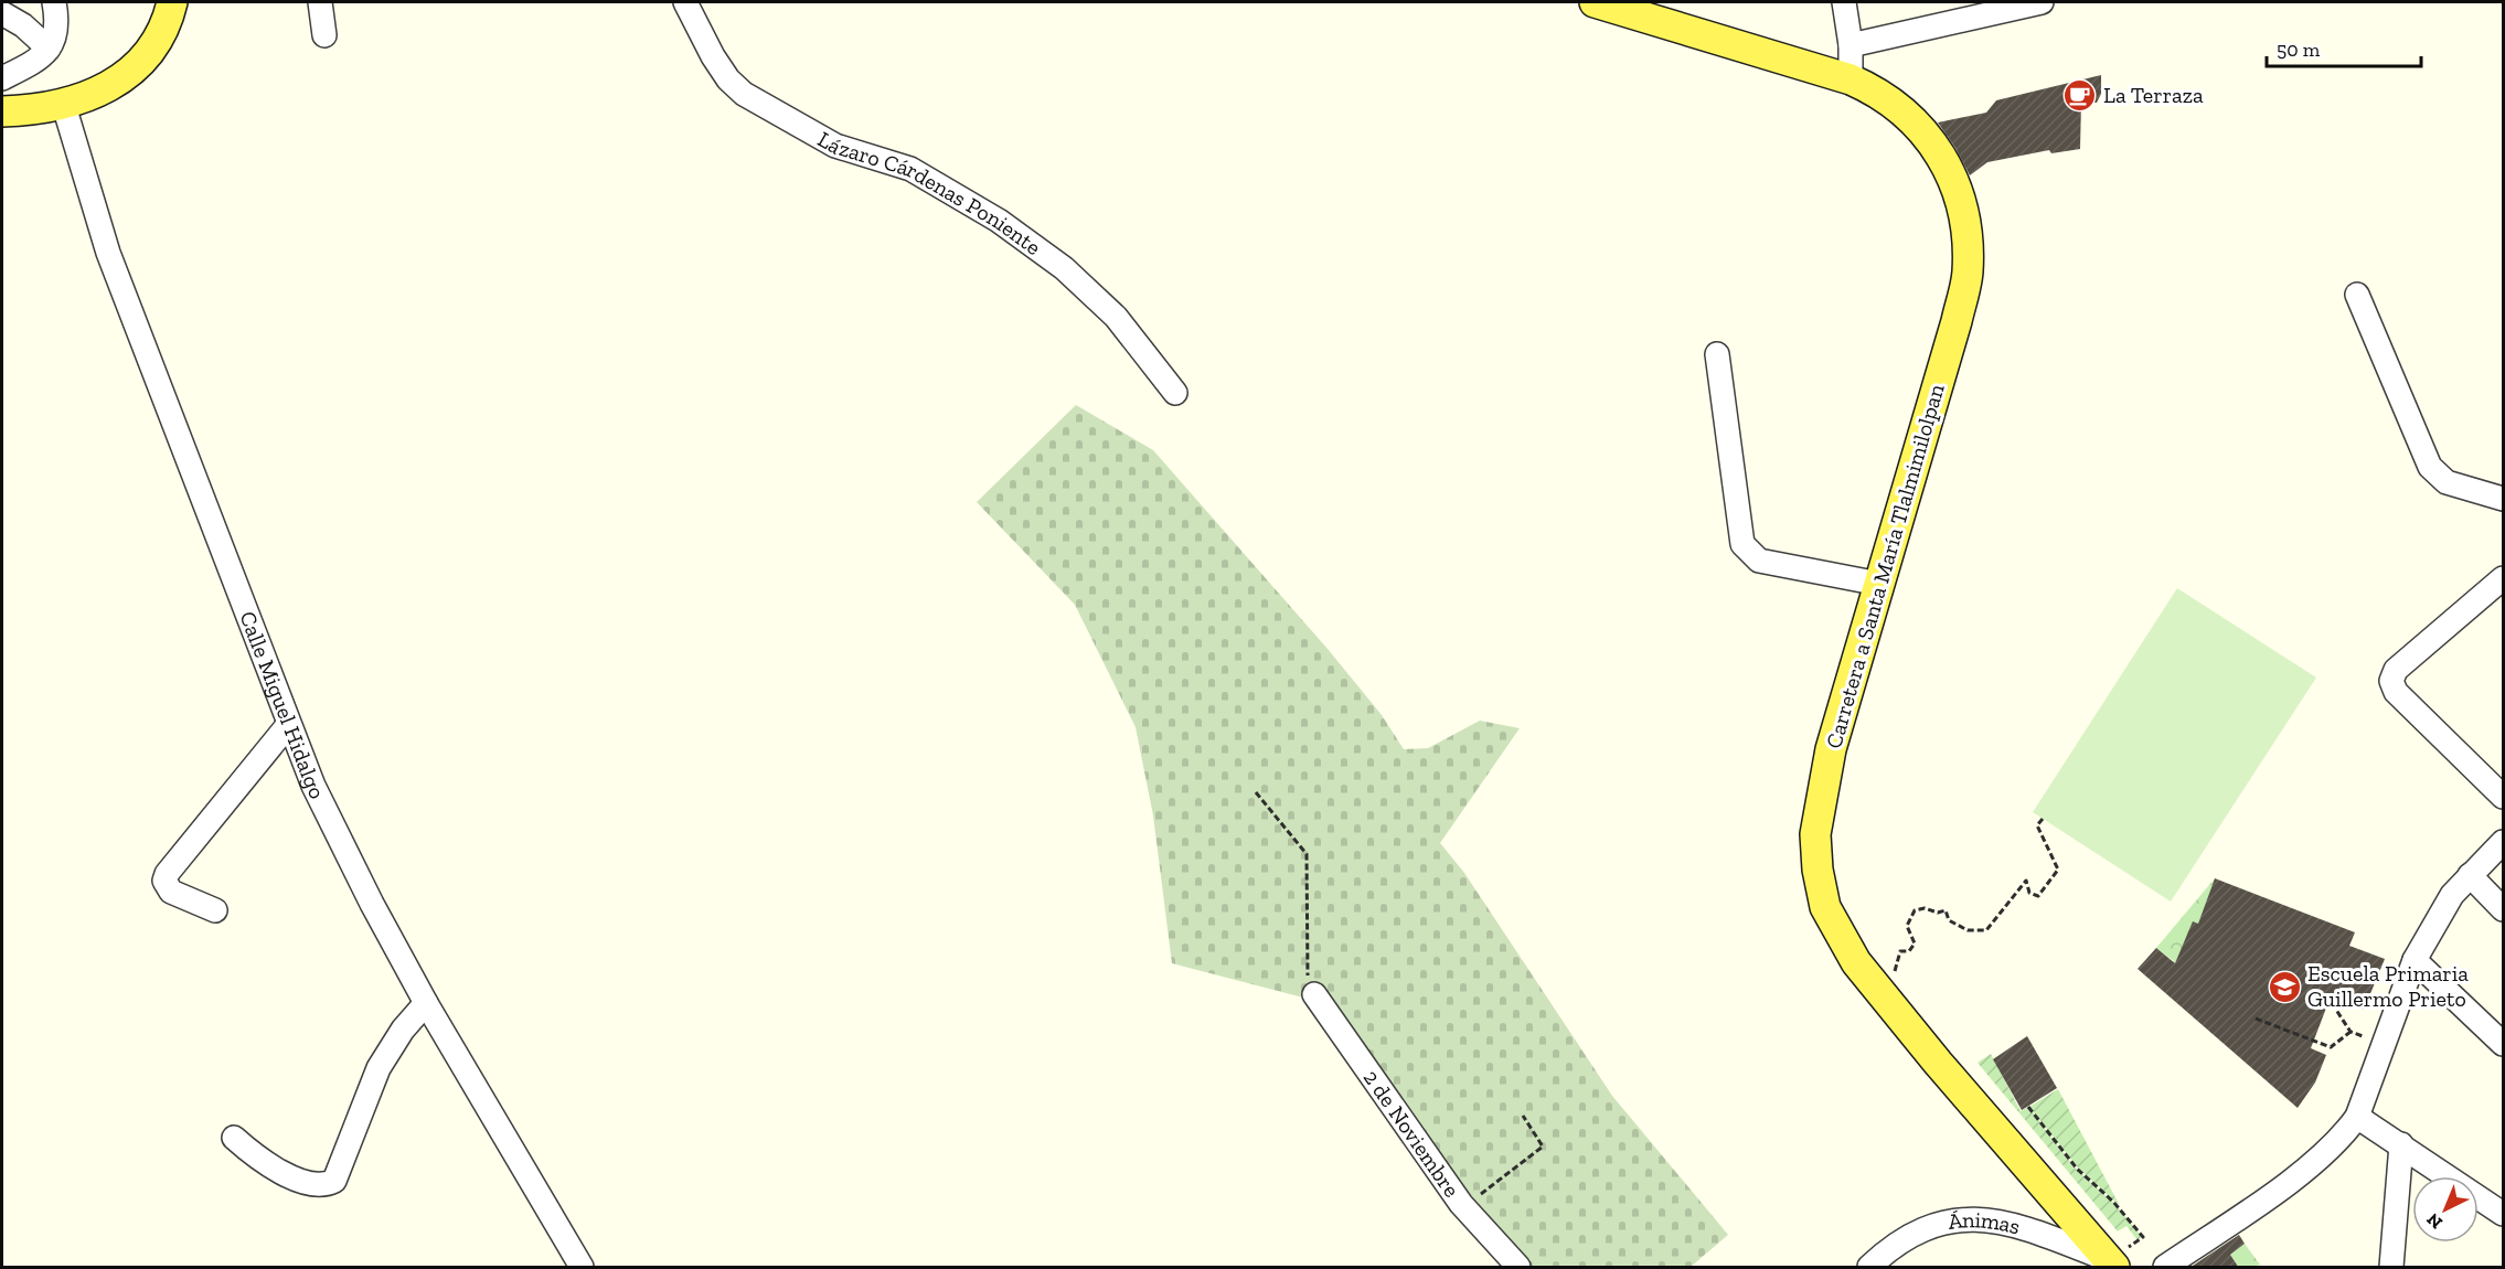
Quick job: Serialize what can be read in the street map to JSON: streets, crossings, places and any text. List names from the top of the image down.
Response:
{
  "streets": {
    "main road": ["Carretera a Santa María Tlalmimilolpan"],
    "street": [
      "Lázaro Cárdenas Poniente",
      "Calle Miguel Hidalgo",
      "2 de Noviembre",
      "Ánimas"
    ]
  },
  "crossings": [
    ["Carretera a Santa María Tlalmimilolpan", "Ánimas"]
  ],
  "places": {
    "cafe": ["La Terraza"],
    "school or university": ["Escuela Primaria Guillermo Prieto"]
  },
  "scale_bar": "50 m",
  "north": "bottom left"
}
